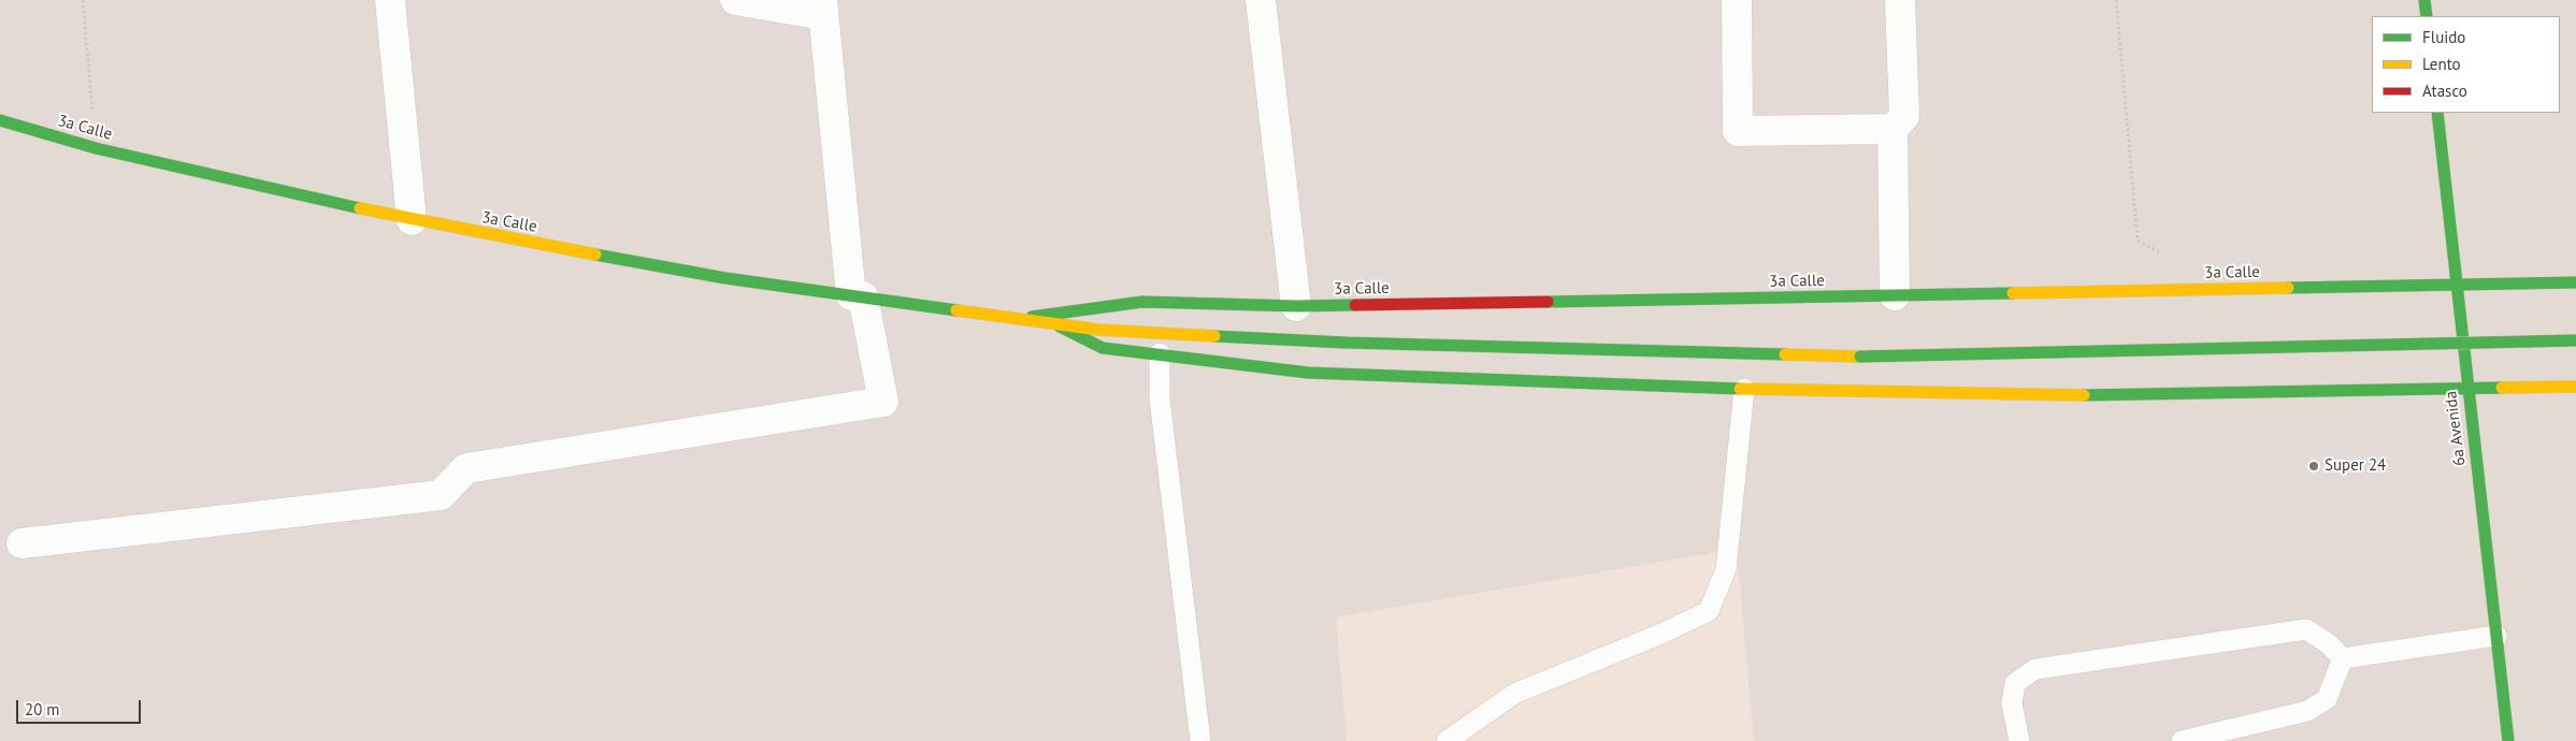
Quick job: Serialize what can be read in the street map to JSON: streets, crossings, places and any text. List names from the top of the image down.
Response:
{
  "streets": {
    "main road": ["3a Calle", "6a Avenida"]
  },
  "crossings": [
    ["3a Calle", "6a Avenida"]
  ],
  "places": ["Super 24"],
  "legend": ["Fluido", "Lento", "Atasco"],
  "scale_bar": "20 m"
}
